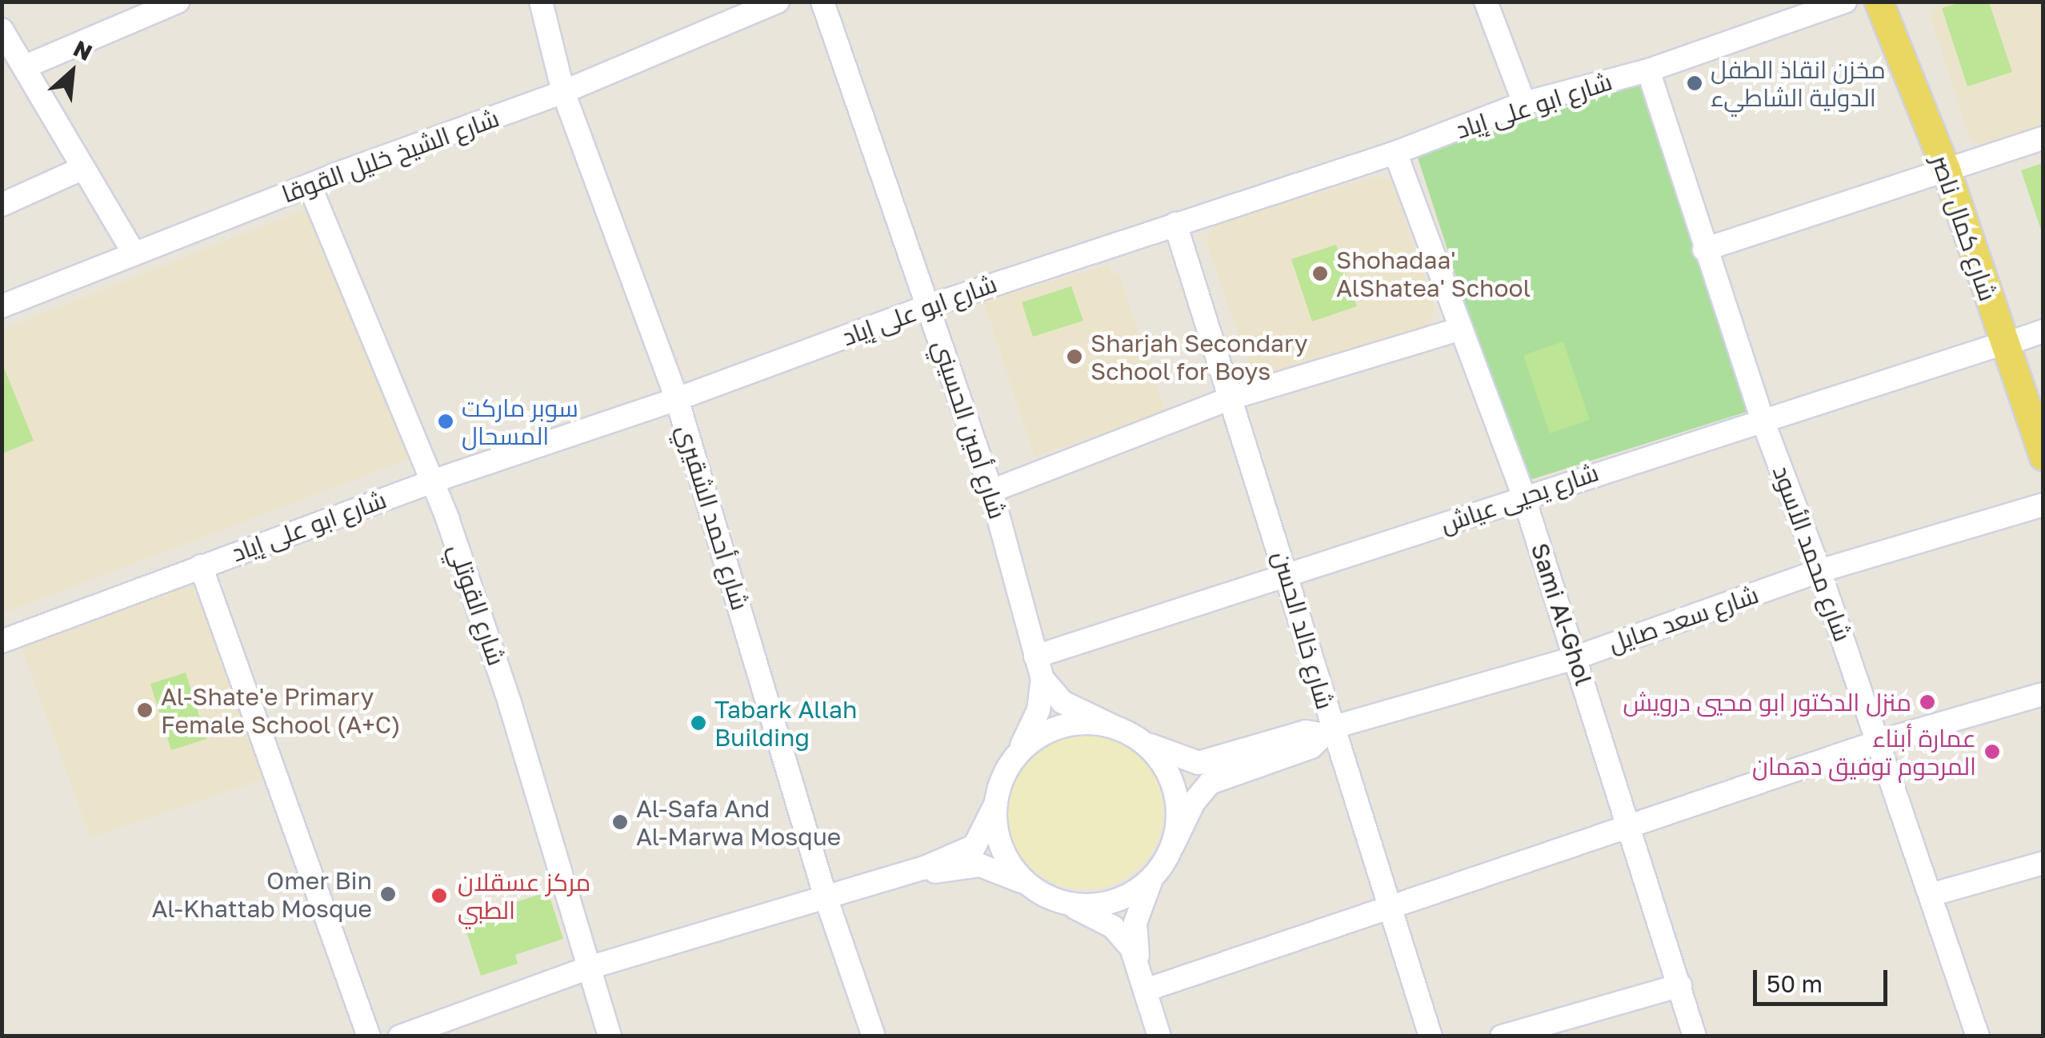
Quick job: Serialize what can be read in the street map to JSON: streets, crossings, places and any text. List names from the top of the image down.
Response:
{
  "streets": {
    "main road": ["شارع كمال ناصر"],
    "street": [
      "شارع ابو على إياد",
      "شارع الشيخ خليل القوقا",
      "شارع أمين الحسيني",
      "شارع يحيى عياش",
      "شارع أحمد الشقيري",
      "شارع محمد الأسود",
      "شارع القوتلي",
      "Sami Al-Ghol",
      "شارع سعد صايل",
      "شارع خالد الحسن"
    ]
  },
  "crossings": [
    ["شارع ابو على إياد", "شارع أمين الحسيني"],
    ["شارع ابو على إياد", "شارع أحمد الشقيري"],
    ["شارع ابو على إياد", "شارع محمد الأسود"],
    ["شارع ابو على إياد", "شارع القوتلي"],
    ["شارع ابو على إياد", "Sami Al-Ghol"],
    ["شارع ابو على إياد", "شارع خالد الحسن"],
    ["شارع الشيخ خليل القوقا", "شارع أحمد الشقيري"],
    ["شارع الشيخ خليل القوقا", "شارع القوتلي"],
    ["شارع كمال ناصر", "شارع يحيى عياش"],
    ["شارع أمين الحسيني", "شارع يحيى عياش"],
    ["شارع أمين الحسيني", "شارع سعد صايل"],
    ["شارع يحيى عياش", "شارع محمد الأسود"],
    ["شارع يحيى عياش", "Sami Al-Ghol"],
    ["شارع يحيى عياش", "شارع خالد الحسن"],
    ["شارع محمد الأسود", "شارع سعد صايل"],
    ["Sami Al-Ghol", "شارع سعد صايل"],
    ["شارع سعد صايل", "شارع خالد الحسن"]
  ],
  "places": [
    "مخزن انقاذ الطفل الدولية الشاطيء",
    "Shohadaa' AlShatea' School",
    "Sharjah Secondary School for Boys",
    "سوبر ماركت المسحال",
    "منزل الدكتور ابو محيي درويش",
    "Al-Shate'e Primary Female School (A+C)",
    "Tabark Allah Building",
    "عمارة أبناء المرحوم توفيق دهمان",
    "Al-Safa And Al-Marwa Mosque",
    "Omer Bin Al-Khattab Mosque",
    "مركز عسقلان الطبي"
  ],
  "scale_bar": "50 m",
  "north": "top right"
}
